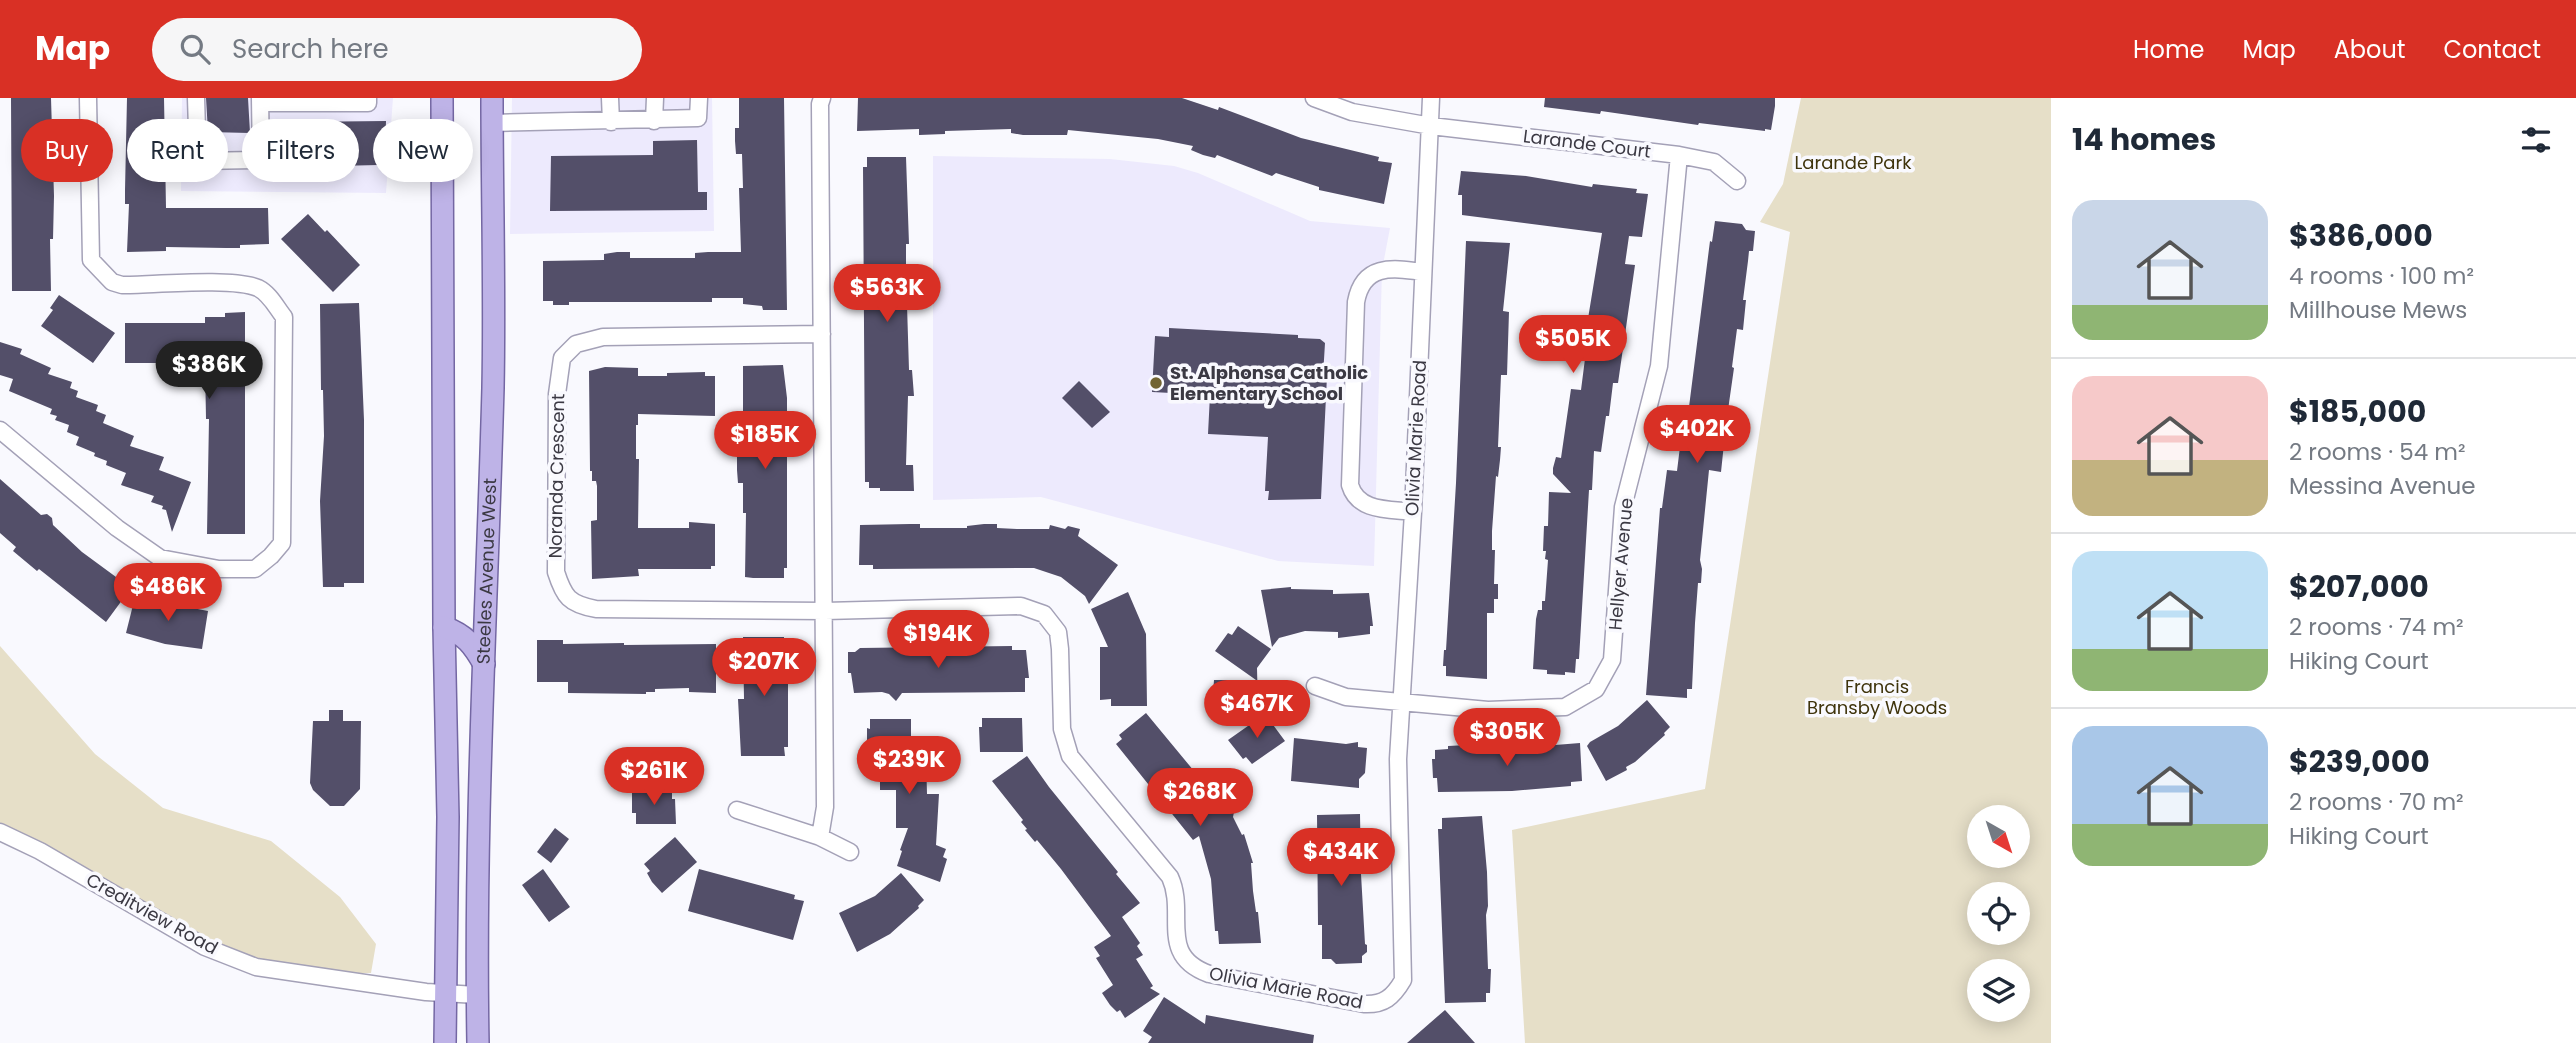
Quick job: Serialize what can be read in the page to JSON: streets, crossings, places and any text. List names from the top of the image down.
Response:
{
  "streets": {
    "main road": ["Steeles Avenue West"],
    "street": [
      "Larande Court",
      "Olivia Marie Road",
      "Noranda Crescent",
      "Hellyer Avenue",
      "Creditview Road"
    ]
  },
  "crossings": [
    ["Larande Court", "Olivia Marie Road"],
    ["Larande Court", "Hellyer Avenue"],
    ["Olivia Marie Road", "Noranda Crescent"],
    ["Olivia Marie Road", "Hellyer Avenue"],
    ["Steeles Avenue West", "Creditview Road"]
  ],
  "parks": ["Larande Park", "Francis Bransby Woods"],
  "places": ["St. Alphonsa Catholic Elementary School"],
  "north": "bottom right",
  "page": {
    "header": "Map",
    "search": "Search here",
    "nav": [
      "Home",
      "Map",
      "About",
      "Contact"
    ],
    "heading": "14 homes",
    "chip": [
      "Buy",
      "Rent",
      "Filters",
      "New"
    ],
    "list": [
      {
        "name": "$386,000",
        "note": "4 rooms · 100 m² · Millhouse Mews"
      },
      {
        "name": "$185,000",
        "note": "2 rooms · 54 m² · Messina Avenue"
      },
      {
        "name": "$207,000",
        "note": "2 rooms · 74 m² · Hiking Court"
      },
      {
        "name": "$239,000",
        "note": "2 rooms · 70 m² · Hiking Court"
      }
    ],
    "price": [
      "$563K",
      "$505K",
      "$386K",
      "$402K",
      "$185K",
      "$486K",
      "$194K",
      "$207K",
      "$467K",
      "$305K",
      "$239K",
      "$261K",
      "$268K",
      "$434K"
    ]
  }
}
